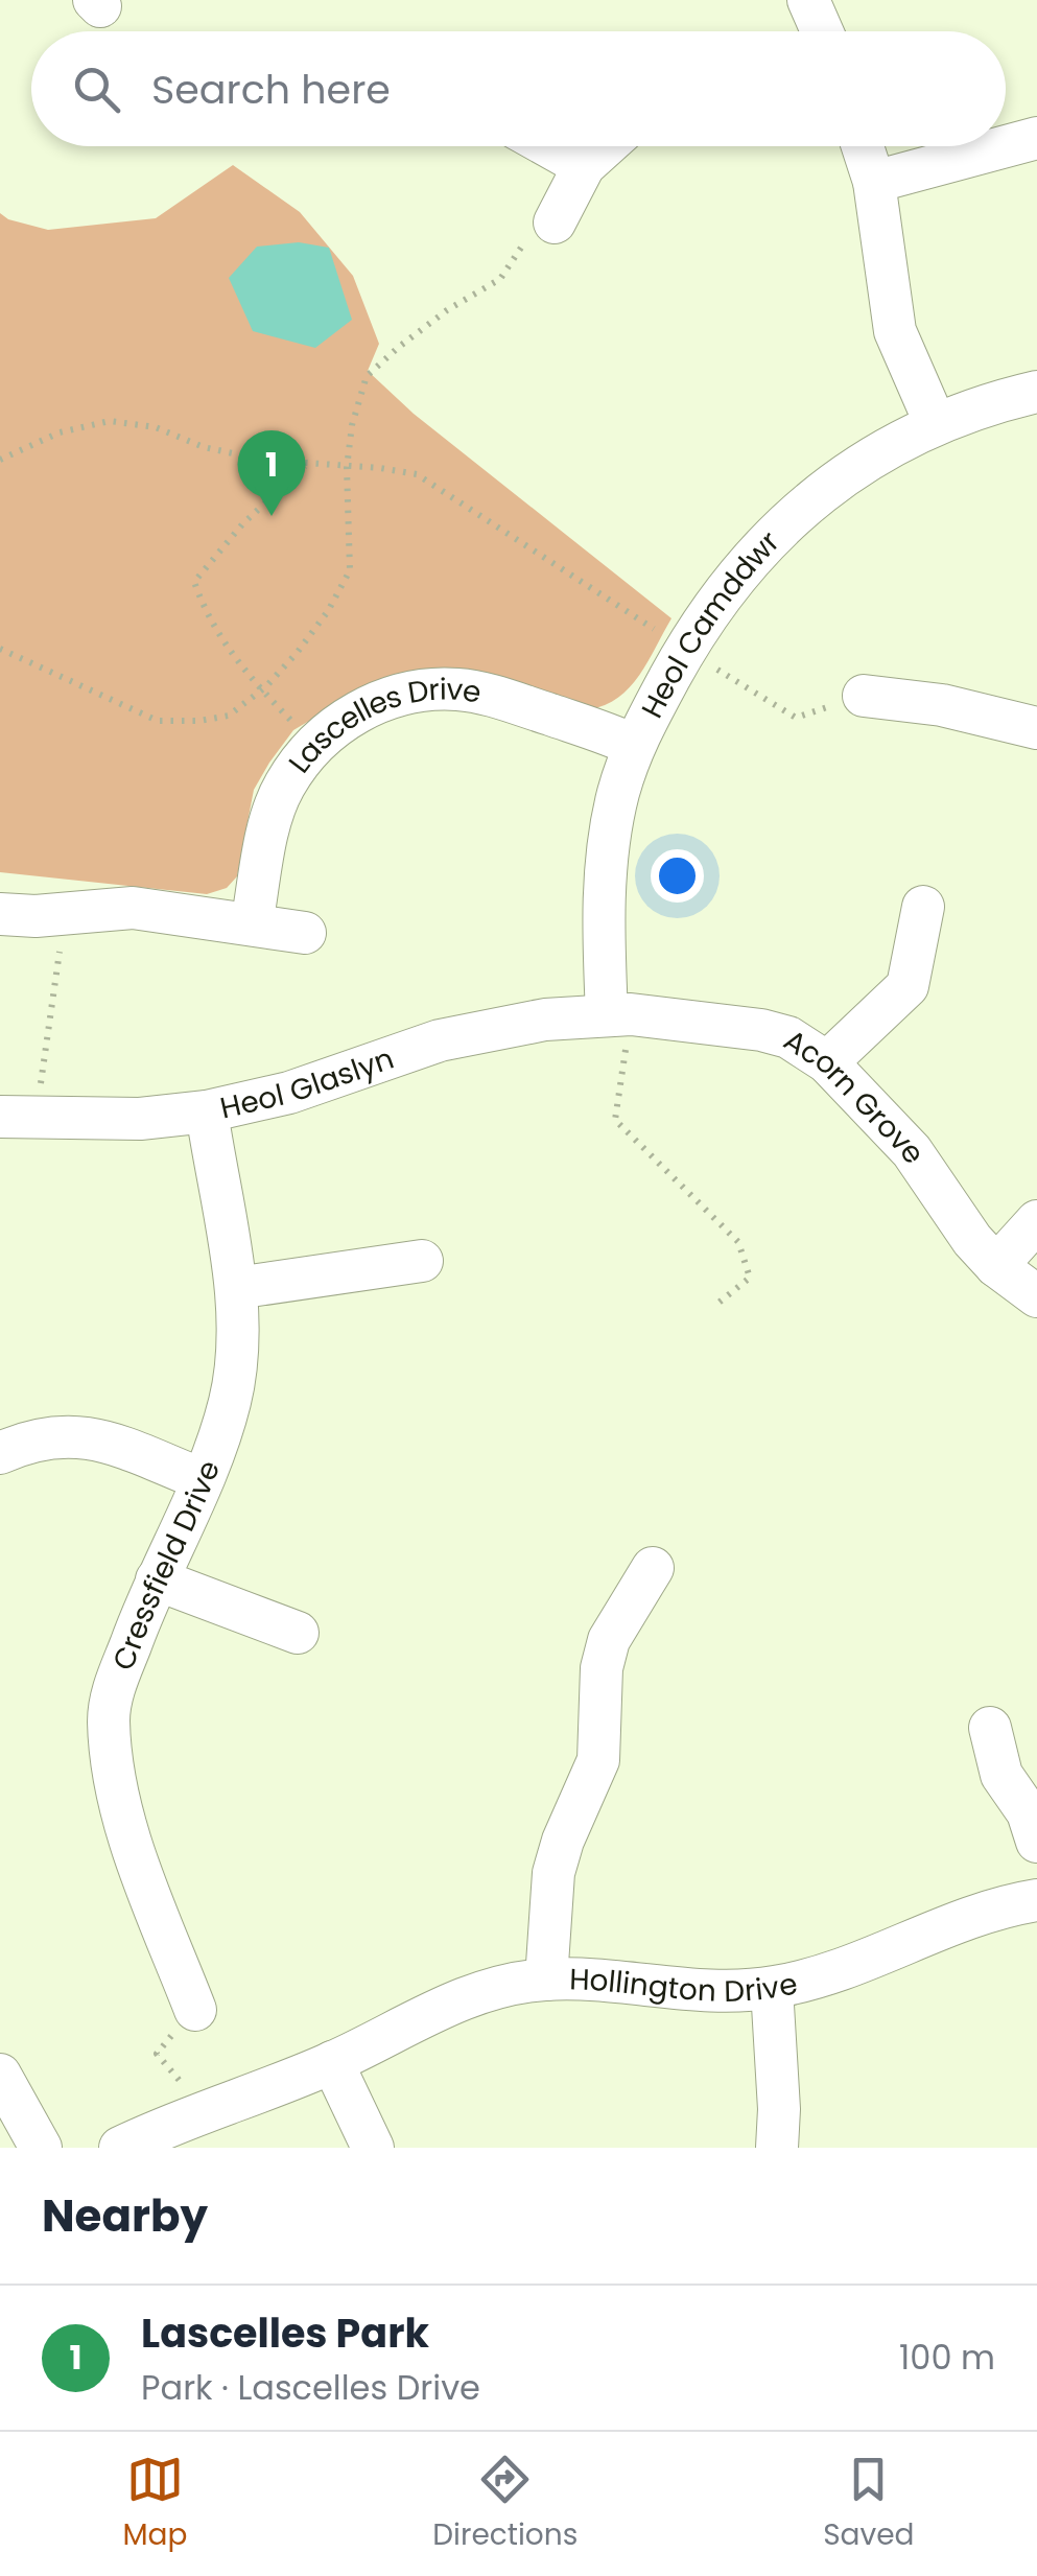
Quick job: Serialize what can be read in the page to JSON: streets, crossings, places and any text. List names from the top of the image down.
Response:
{
  "streets": {
    "street": [
      "Heol Camddwr",
      "Lascelles Drive",
      "Heol Glaslyn",
      "Acorn Grove",
      "Cressfield Drive",
      "Hollington Drive"
    ]
  },
  "crossings": [
    ["Heol Camddwr", "Lascelles Drive"],
    ["Heol Camddwr", "Heol Glaslyn"],
    ["Heol Camddwr", "Acorn Grove"],
    ["Heol Glaslyn", "Acorn Grove"],
    ["Heol Glaslyn", "Cressfield Drive"]
  ],
  "page": {
    "search": "Search here",
    "pins": "1",
    "heading": "Nearby",
    "list": [
      {
        "mark": "1",
        "name": "Lascelles Park",
        "note": "Park · Lascelles Drive",
        "value": "100 m"
      }
    ],
    "nav": ["Map", "Directions", "Saved"]
  }
}
